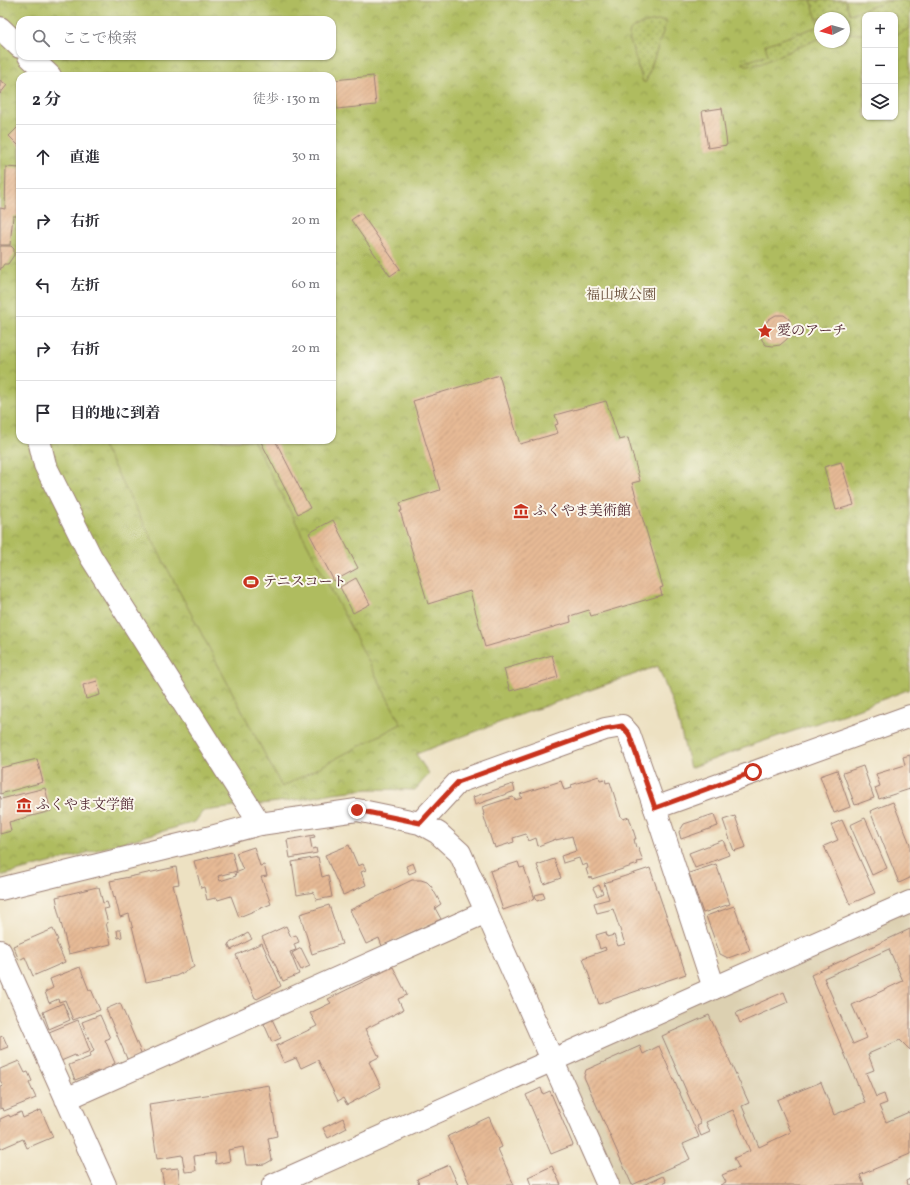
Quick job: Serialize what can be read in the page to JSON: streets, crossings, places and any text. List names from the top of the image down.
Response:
{
  "parks": ["福山城公園"],
  "places": {
    "place": ["愛のアーチ"],
    "museum": ["ふくやま美術館", "ふくやま文学館"],
    "sports": ["テニスコート"]
  },
  "north": "left",
  "page": {
    "map_buttons": ["+", "−"],
    "search": "ここで検索",
    "heading": ["2 分", "徒歩 · 130 m"],
    "list": [
      ["直進", "30 m"],
      ["右折", "20 m"],
      ["左折", "60 m"],
      ["右折", "20 m"],
      "目的地に到着"
    ]
  }
}
